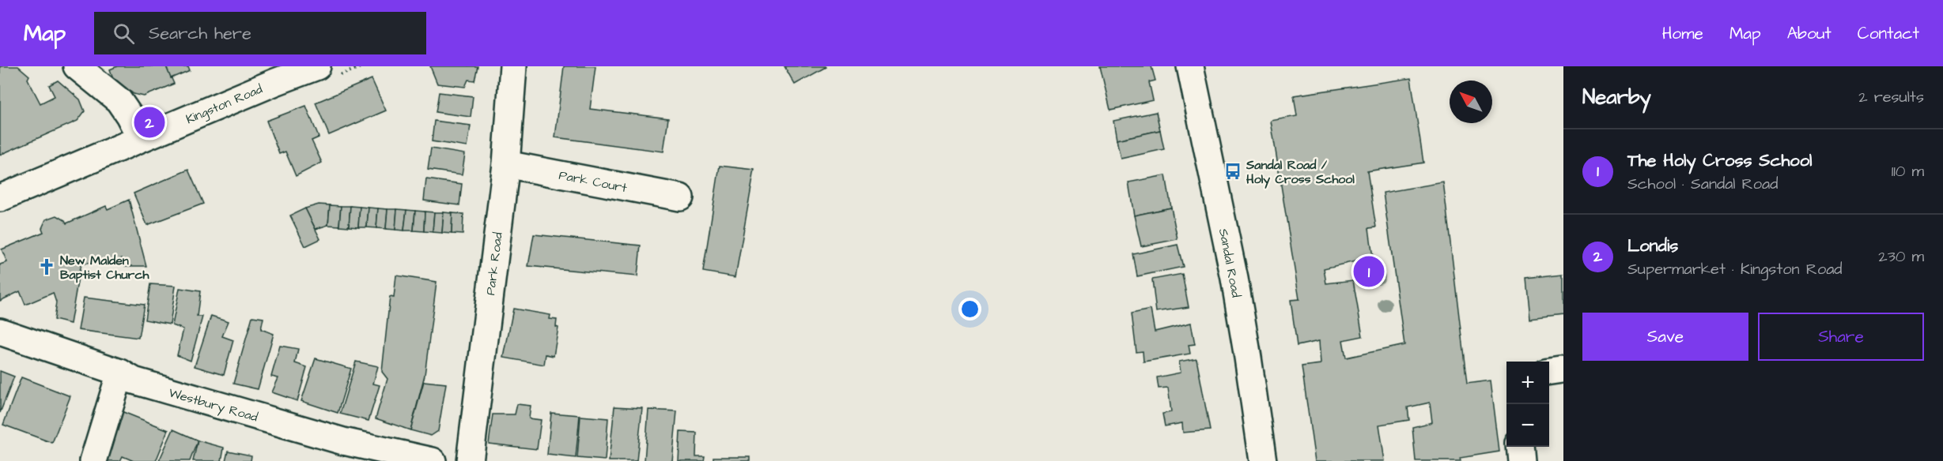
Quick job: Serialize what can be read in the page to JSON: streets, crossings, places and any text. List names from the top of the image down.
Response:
{
  "streets": {
    "street": [
      "Kingston Road",
      "Park Court",
      "Sandal Road",
      "Park Road",
      "Westbury Road"
    ]
  },
  "crossings": [
    ["Park Court", "Park Road"]
  ],
  "places": {
    "bus stop": ["Sandal Road / Holy Cross School"],
    "church": ["New Malden Baptist Church"]
  },
  "north": "top left",
  "page": {
    "header": "Map",
    "search": "Search here",
    "nav": [
      "Home",
      "Map",
      "About",
      "Contact"
    ],
    "heading": ["Nearby", "2 results"],
    "pins": ["2", "1"],
    "list": [
      {
        "mark": "1",
        "name": "The Holy Cross School",
        "note": "School · Sandal Road",
        "value": "110 m"
      },
      {
        "mark": "2",
        "name": "Londis",
        "note": "Supermarket · Kingston Road",
        "value": "230 m"
      }
    ],
    "buttons": ["Save", "Share"],
    "map_buttons": ["+", "−"]
  }
}
